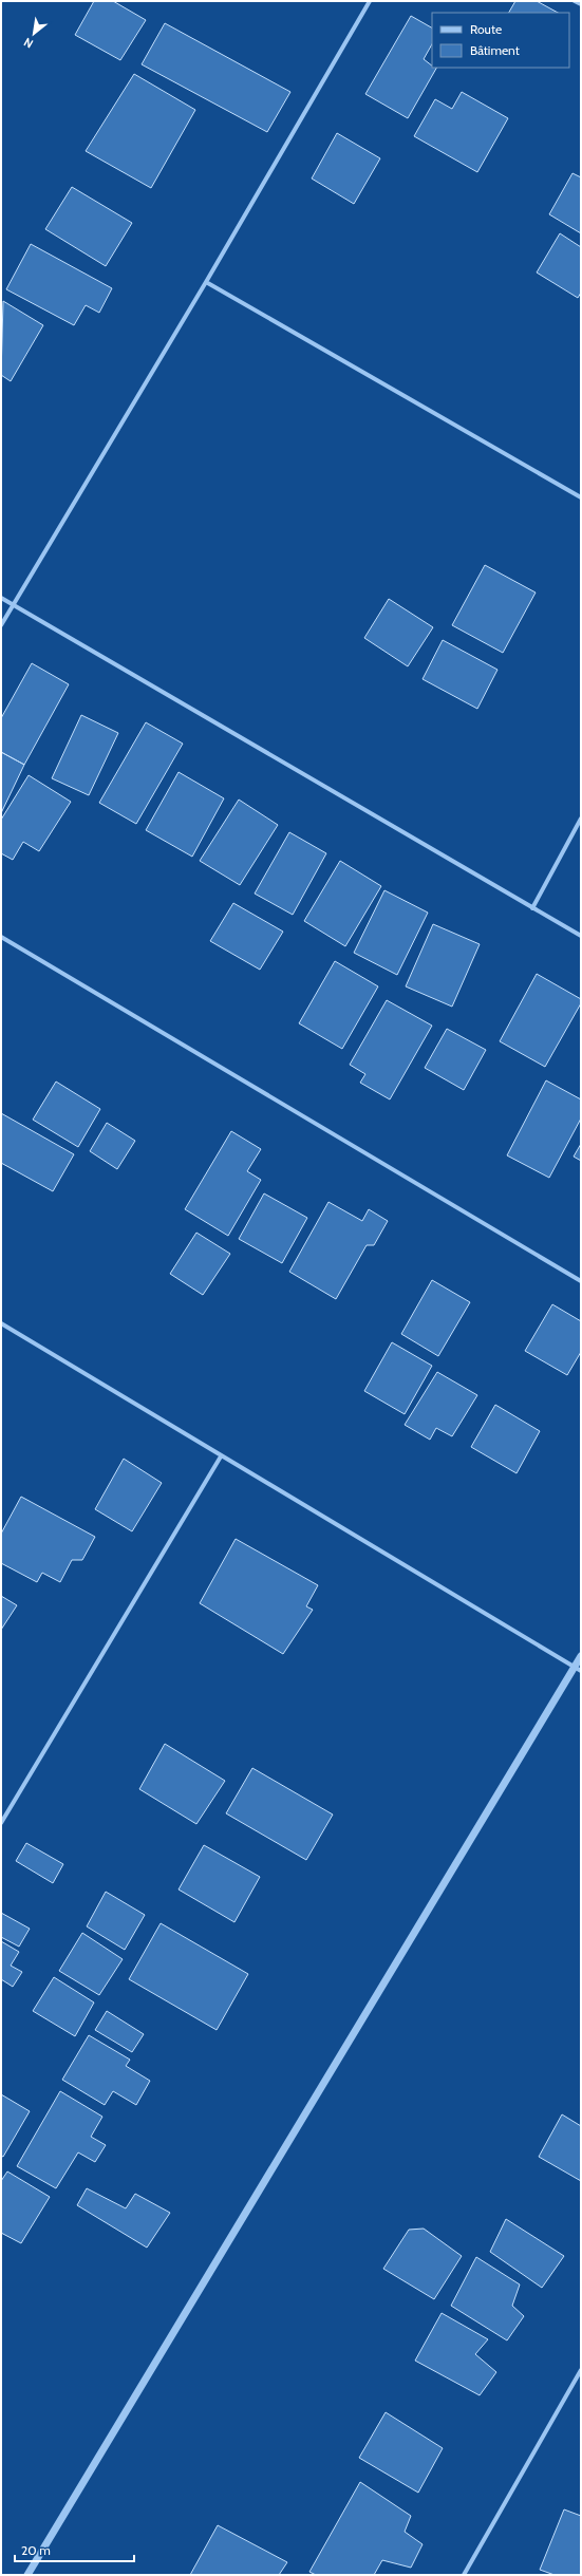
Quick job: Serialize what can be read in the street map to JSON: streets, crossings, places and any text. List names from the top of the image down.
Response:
{
  "legend": ["Route", "Bâtiment"],
  "scale_bar": "20 m",
  "north": "bottom left"
}
